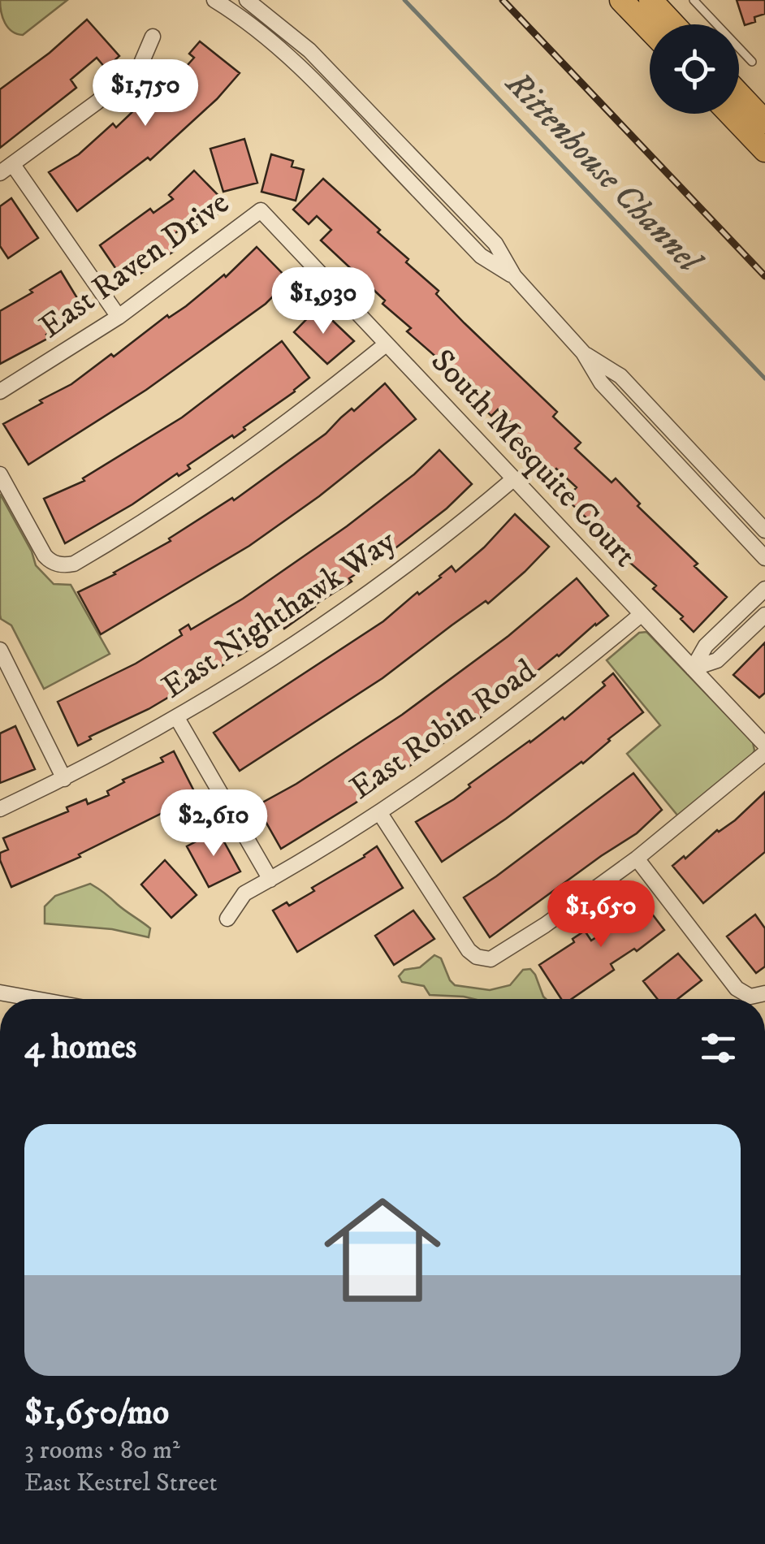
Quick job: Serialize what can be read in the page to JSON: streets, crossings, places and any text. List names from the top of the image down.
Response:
{
  "streets": {
    "street": [
      "East Raven Drive",
      "South Mesquite Court",
      "East Nighthawk Way",
      "East Robin Road"
    ]
  },
  "crossings": [
    ["East Raven Drive", "South Mesquite Court"],
    ["South Mesquite Court", "East Nighthawk Way"],
    ["South Mesquite Court", "East Robin Road"]
  ],
  "water": ["Rittenhouse Channel"],
  "page": {
    "price": [
      "$1,750",
      "$1,930",
      "$2,610",
      "$1,650"
    ],
    "heading": "4 homes",
    "list": [
      {
        "name": "$1,650/mo",
        "note": "3 rooms · 80 m² · East Kestrel Street"
      }
    ]
  }
}
